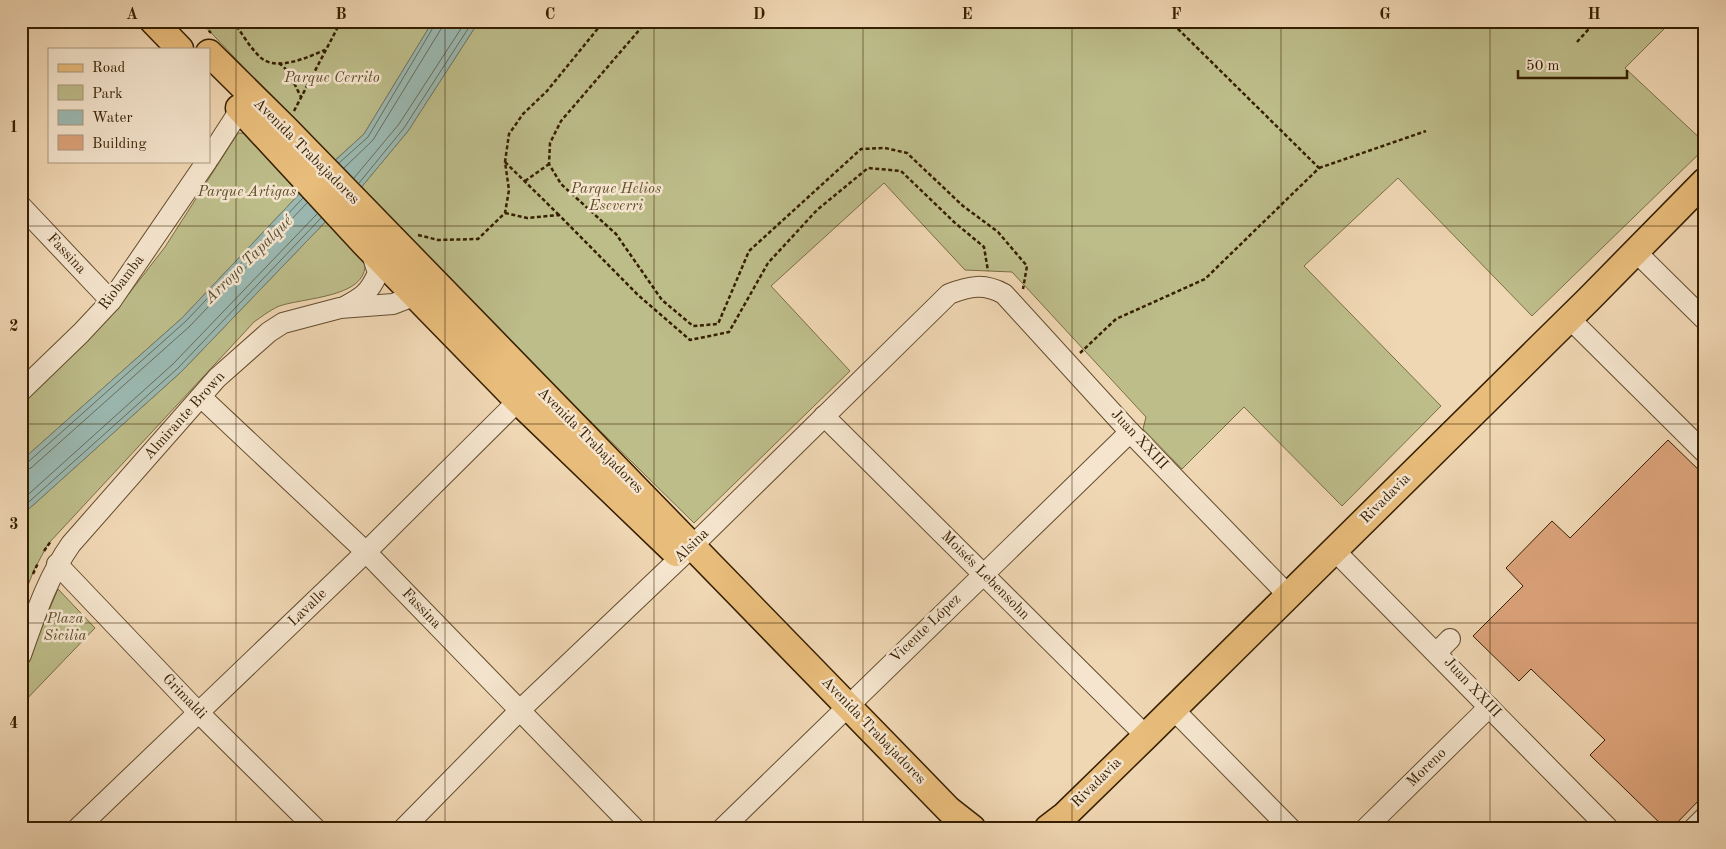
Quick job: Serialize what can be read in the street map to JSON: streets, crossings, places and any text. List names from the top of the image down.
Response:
{
  "streets": {
    "main road": ["Avenida Trabajadores", "Rivadavia"],
    "street": [
      "Fassina",
      "Riobamba",
      "Almirante Brown",
      "Juan XXIII",
      "Alsina",
      "Moisés Lebensohn",
      "Lavalle",
      "Vicente López",
      "Grimaldi",
      "Moreno"
    ]
  },
  "crossings": [
    ["Avenida Trabajadores", "Riobamba"],
    ["Avenida Trabajadores", "Almirante Brown"],
    ["Avenida Trabajadores", "Alsina"],
    ["Avenida Trabajadores", "Lavalle"],
    ["Avenida Trabajadores", "Vicente López"],
    ["Fassina", "Riobamba"],
    ["Fassina", "Almirante Brown"],
    ["Fassina", "Alsina"],
    ["Fassina", "Lavalle"],
    ["Almirante Brown", "Grimaldi"],
    ["Juan XXIII", "Rivadavia"],
    ["Juan XXIII", "Alsina"],
    ["Juan XXIII", "Vicente López"],
    ["Juan XXIII", "Moreno"],
    ["Rivadavia", "Moisés Lebensohn"],
    ["Alsina", "Moisés Lebensohn"],
    ["Moisés Lebensohn", "Vicente López"],
    ["Lavalle", "Grimaldi"]
  ],
  "water": ["Arroyo Tapalqué"],
  "parks": [
    "Parque Cerrito",
    "Parque Helios Eseverri",
    "Parque Artigas",
    "Plaza Sicilia"
  ],
  "legend": [
    "Road",
    "Park",
    "Water",
    "Building"
  ],
  "scale_bar": "50 m",
  "grid": {
    "columns": [
      "A",
      "B",
      "C",
      "D",
      "E",
      "F",
      "G",
      "H"
    ],
    "rows": [
      "1",
      "2",
      "3",
      "4"
    ]
  }
}
